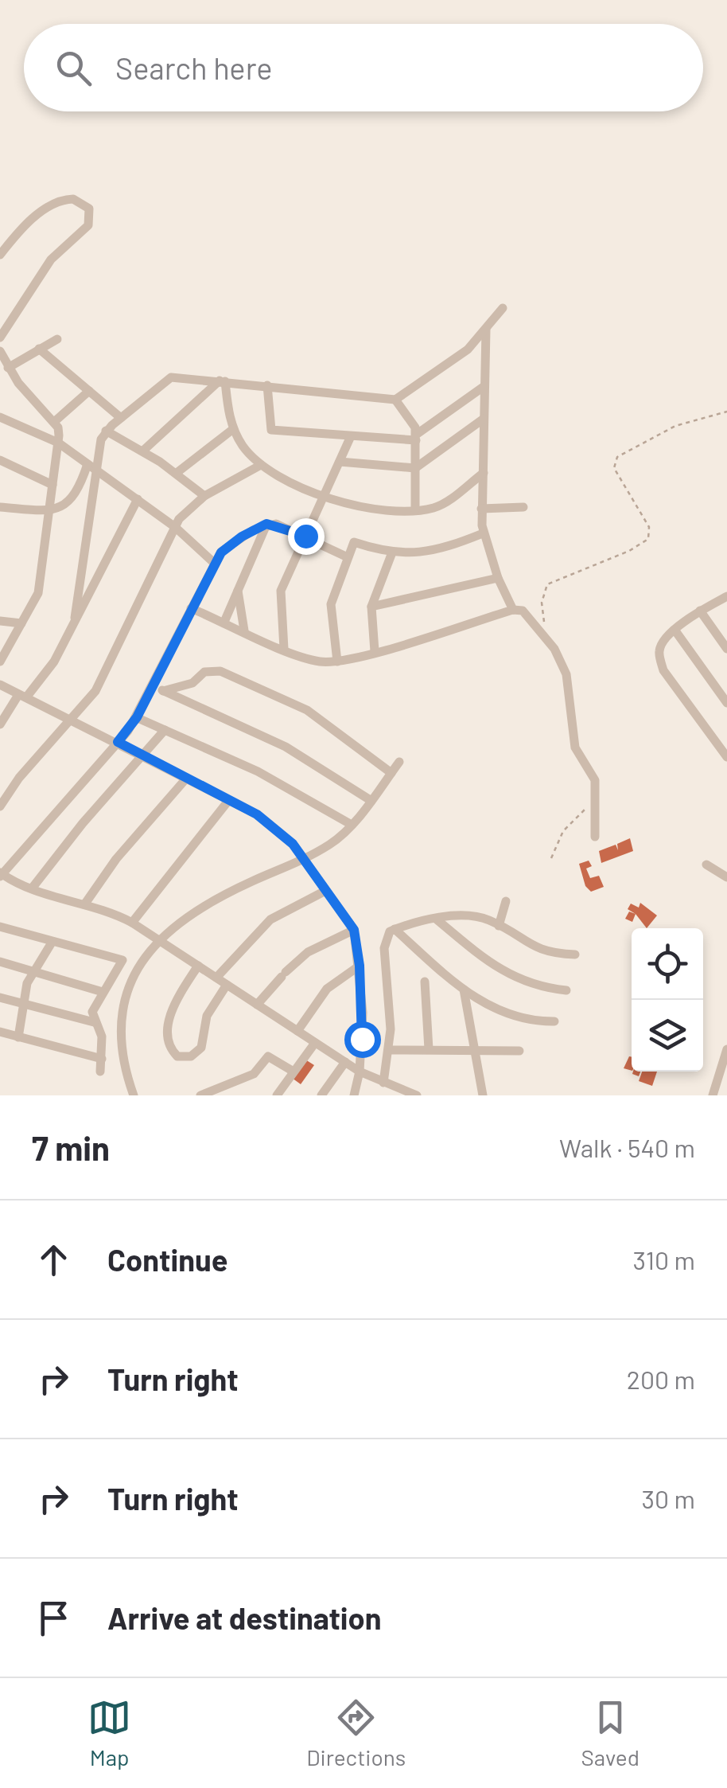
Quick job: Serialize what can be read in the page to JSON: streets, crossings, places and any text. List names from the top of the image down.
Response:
{
  "page": {
    "search": "Search here",
    "heading": ["7 min", "Walk · 540 m"],
    "list": [
      ["Continue", "310 m"],
      ["Turn right", "200 m"],
      ["Turn right", "30 m"],
      "Arrive at destination"
    ],
    "nav": ["Map", "Directions", "Saved"]
  }
}
